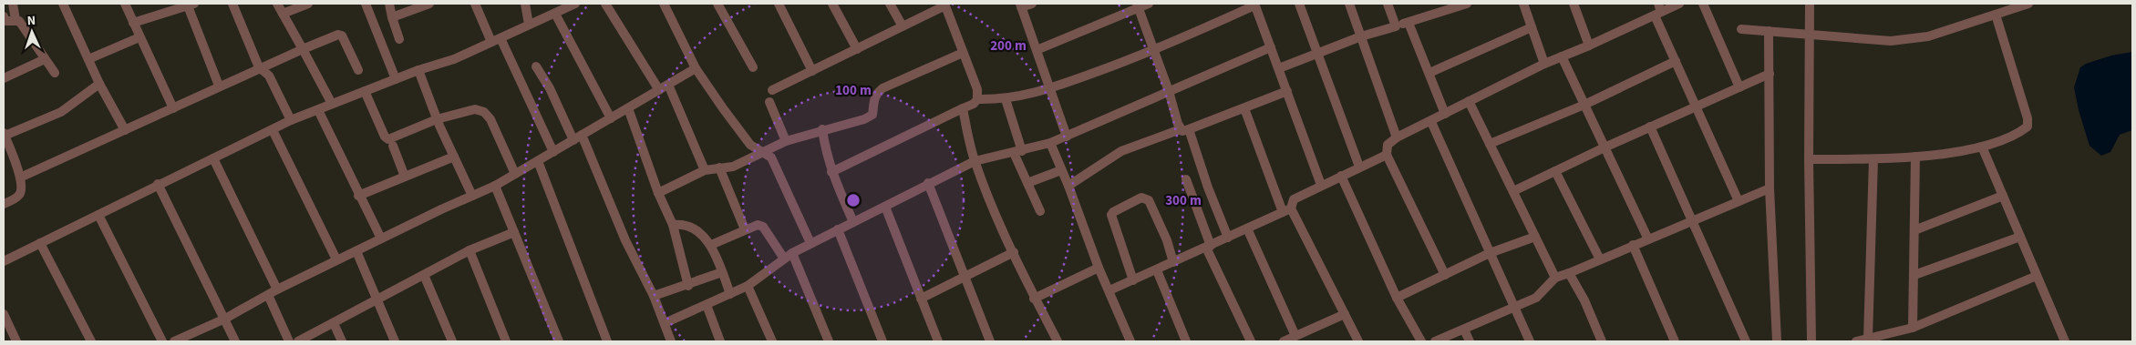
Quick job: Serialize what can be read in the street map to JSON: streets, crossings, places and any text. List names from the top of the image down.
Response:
{
  "north": "top",
  "rings": ["200 m", "100 m", "300 m"]
}
